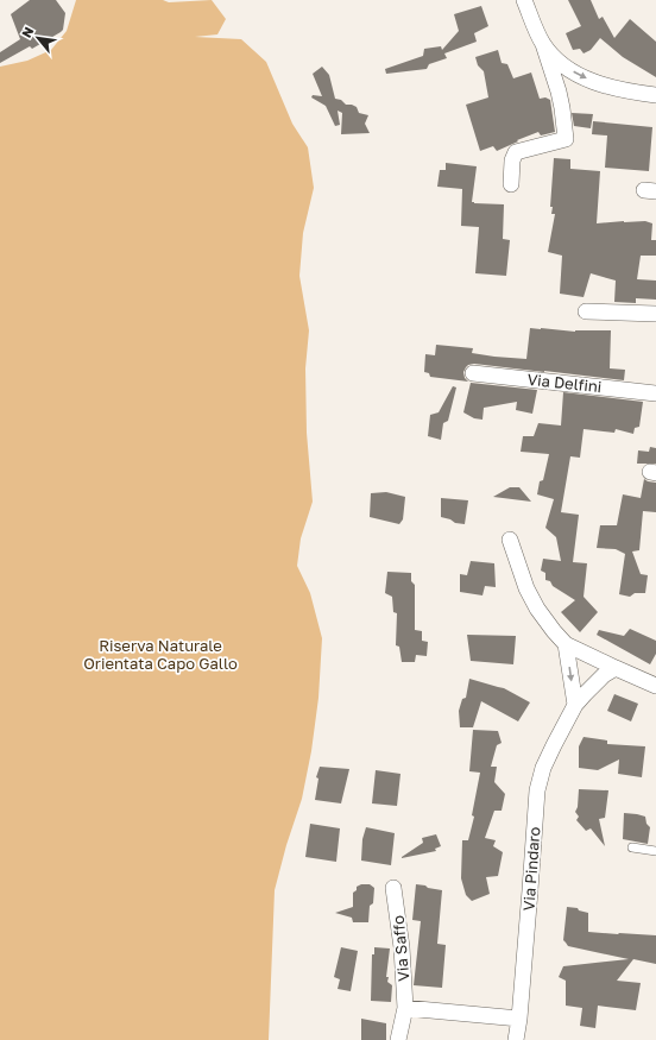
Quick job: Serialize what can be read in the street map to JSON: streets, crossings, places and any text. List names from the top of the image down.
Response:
{
  "streets": {
    "street": ["Via Delfini", "Via Pindaro", "Via Saffo"]
  },
  "parks": ["Riserva Naturale Orientata Capo Gallo"],
  "north": "top left"
}
